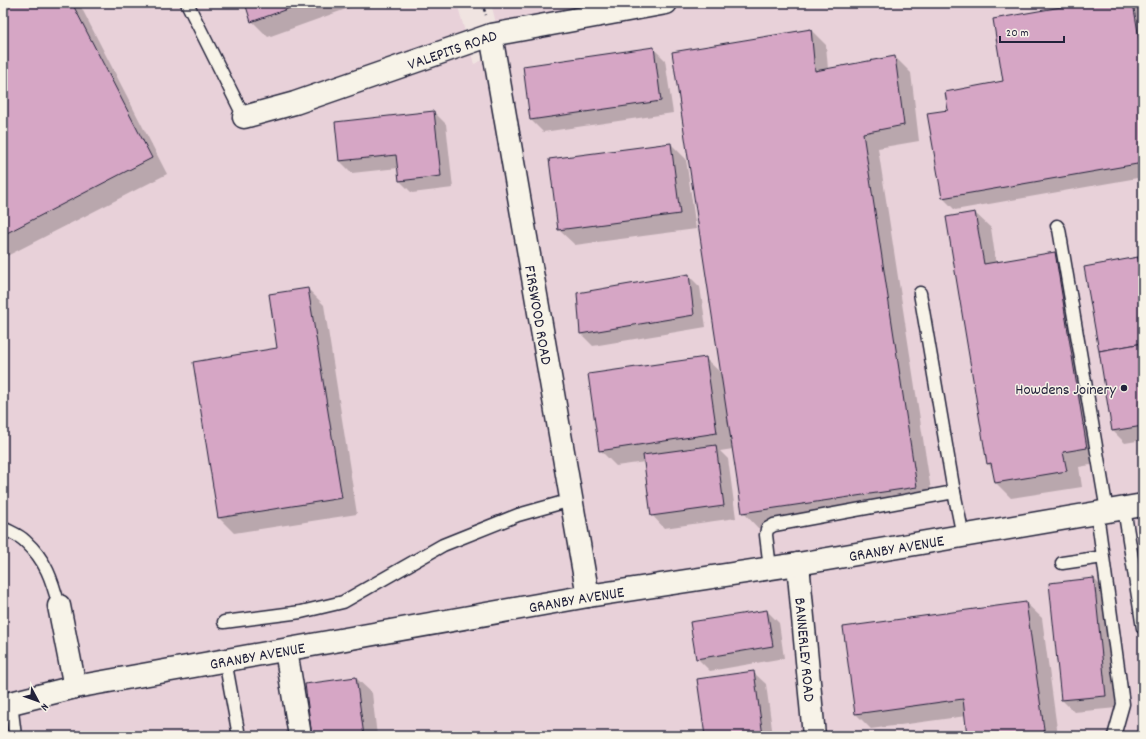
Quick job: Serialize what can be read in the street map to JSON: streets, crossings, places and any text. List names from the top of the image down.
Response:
{
  "streets": {
    "street": [
      "VALEPITS ROAD",
      "FIRSWOOD ROAD",
      "GRANBY AVENUE",
      "BANNERLEY ROAD"
    ]
  },
  "crossings": [
    ["VALEPITS ROAD", "FIRSWOOD ROAD"],
    ["FIRSWOOD ROAD", "GRANBY AVENUE"],
    ["GRANBY AVENUE", "BANNERLEY ROAD"]
  ],
  "places": ["Howdens Joinery"],
  "scale_bar": "20 m",
  "north": "bottom right"
}
